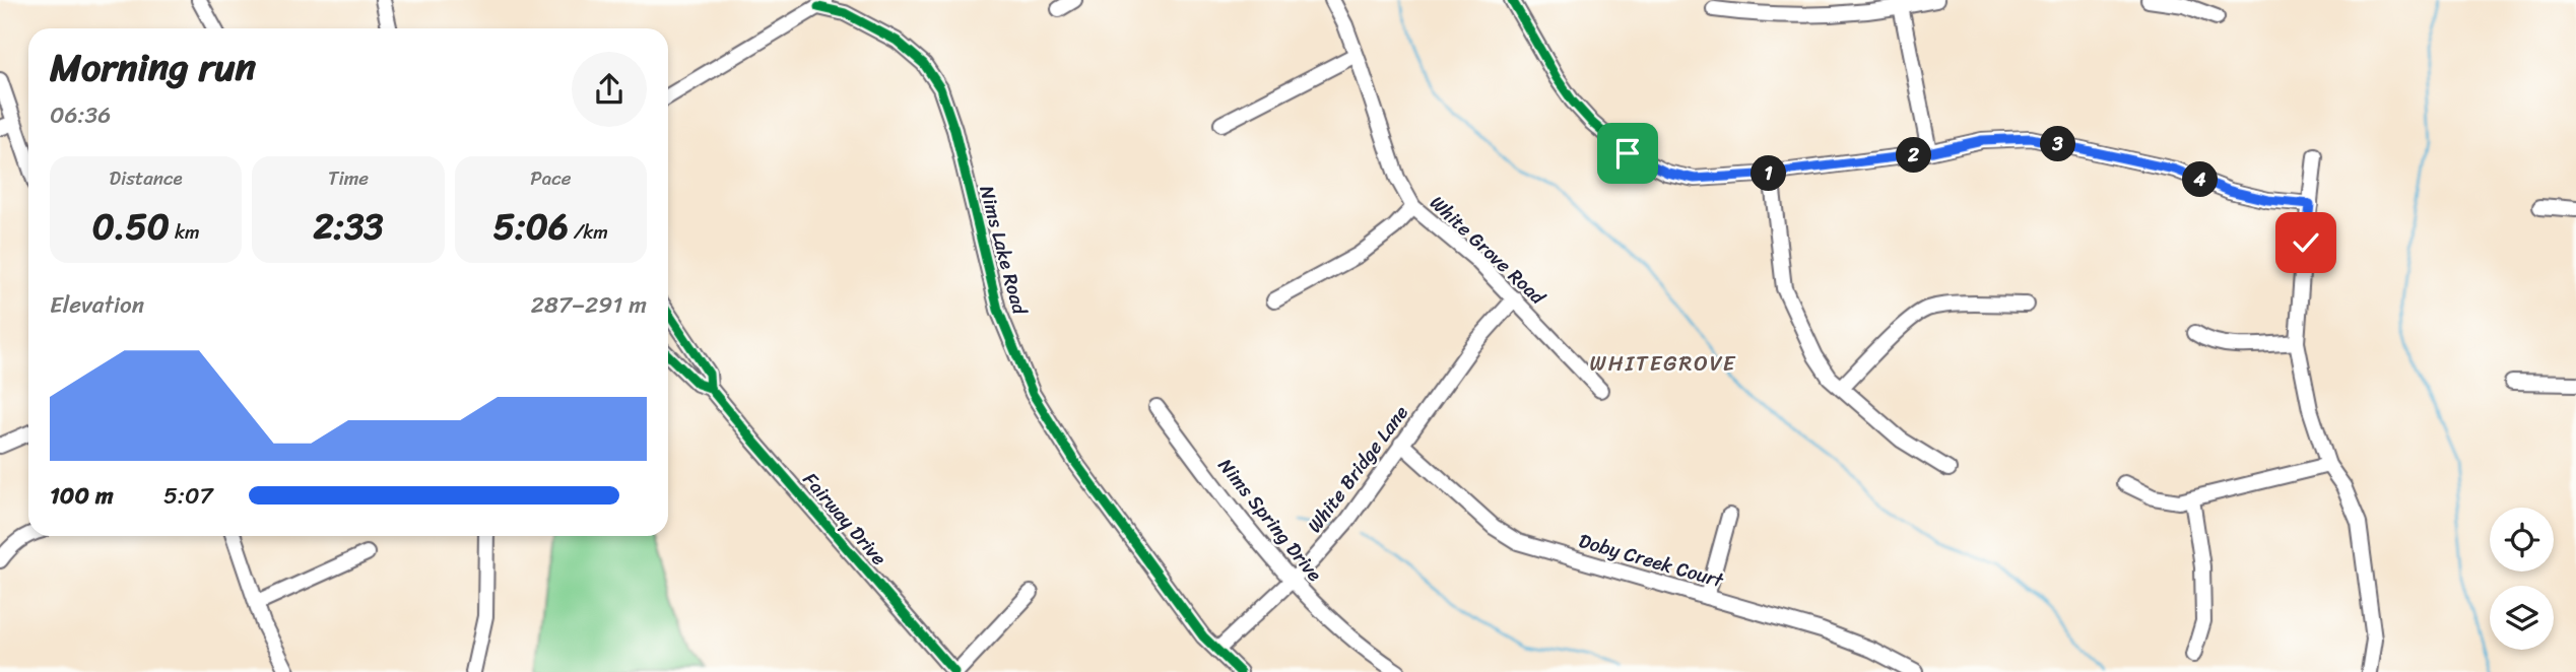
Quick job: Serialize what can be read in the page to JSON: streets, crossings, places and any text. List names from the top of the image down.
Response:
{
  "streets": {
    "street": [
      "Nims Lake Road",
      "White Grove Road",
      "White Bridge Lane",
      "Fairway Drive",
      "Nims Spring Drive",
      "Doby Creek Court"
    ]
  },
  "crossings": [
    ["Nims Lake Road", "White Bridge Lane"],
    ["White Grove Road", "White Bridge Lane"],
    ["White Bridge Lane", "Nims Spring Drive"],
    ["White Bridge Lane", "Doby Creek Court"]
  ],
  "districts": ["WHITEGROVE"],
  "page": {
    "heading": ["Morning run", "06:36"],
    "pins": [
      "3",
      "2",
      "1",
      "4"
    ],
    "stats": [
      ["Distance", "0.50 km"],
      ["Time", "2:33"],
      ["Pace", "5:06 /km"]
    ],
    "chart": ["Elevation", "287–291 m"],
    "list": [
      {
        "name": "100 m",
        "note": "5:07"
      }
    ]
  }
}
